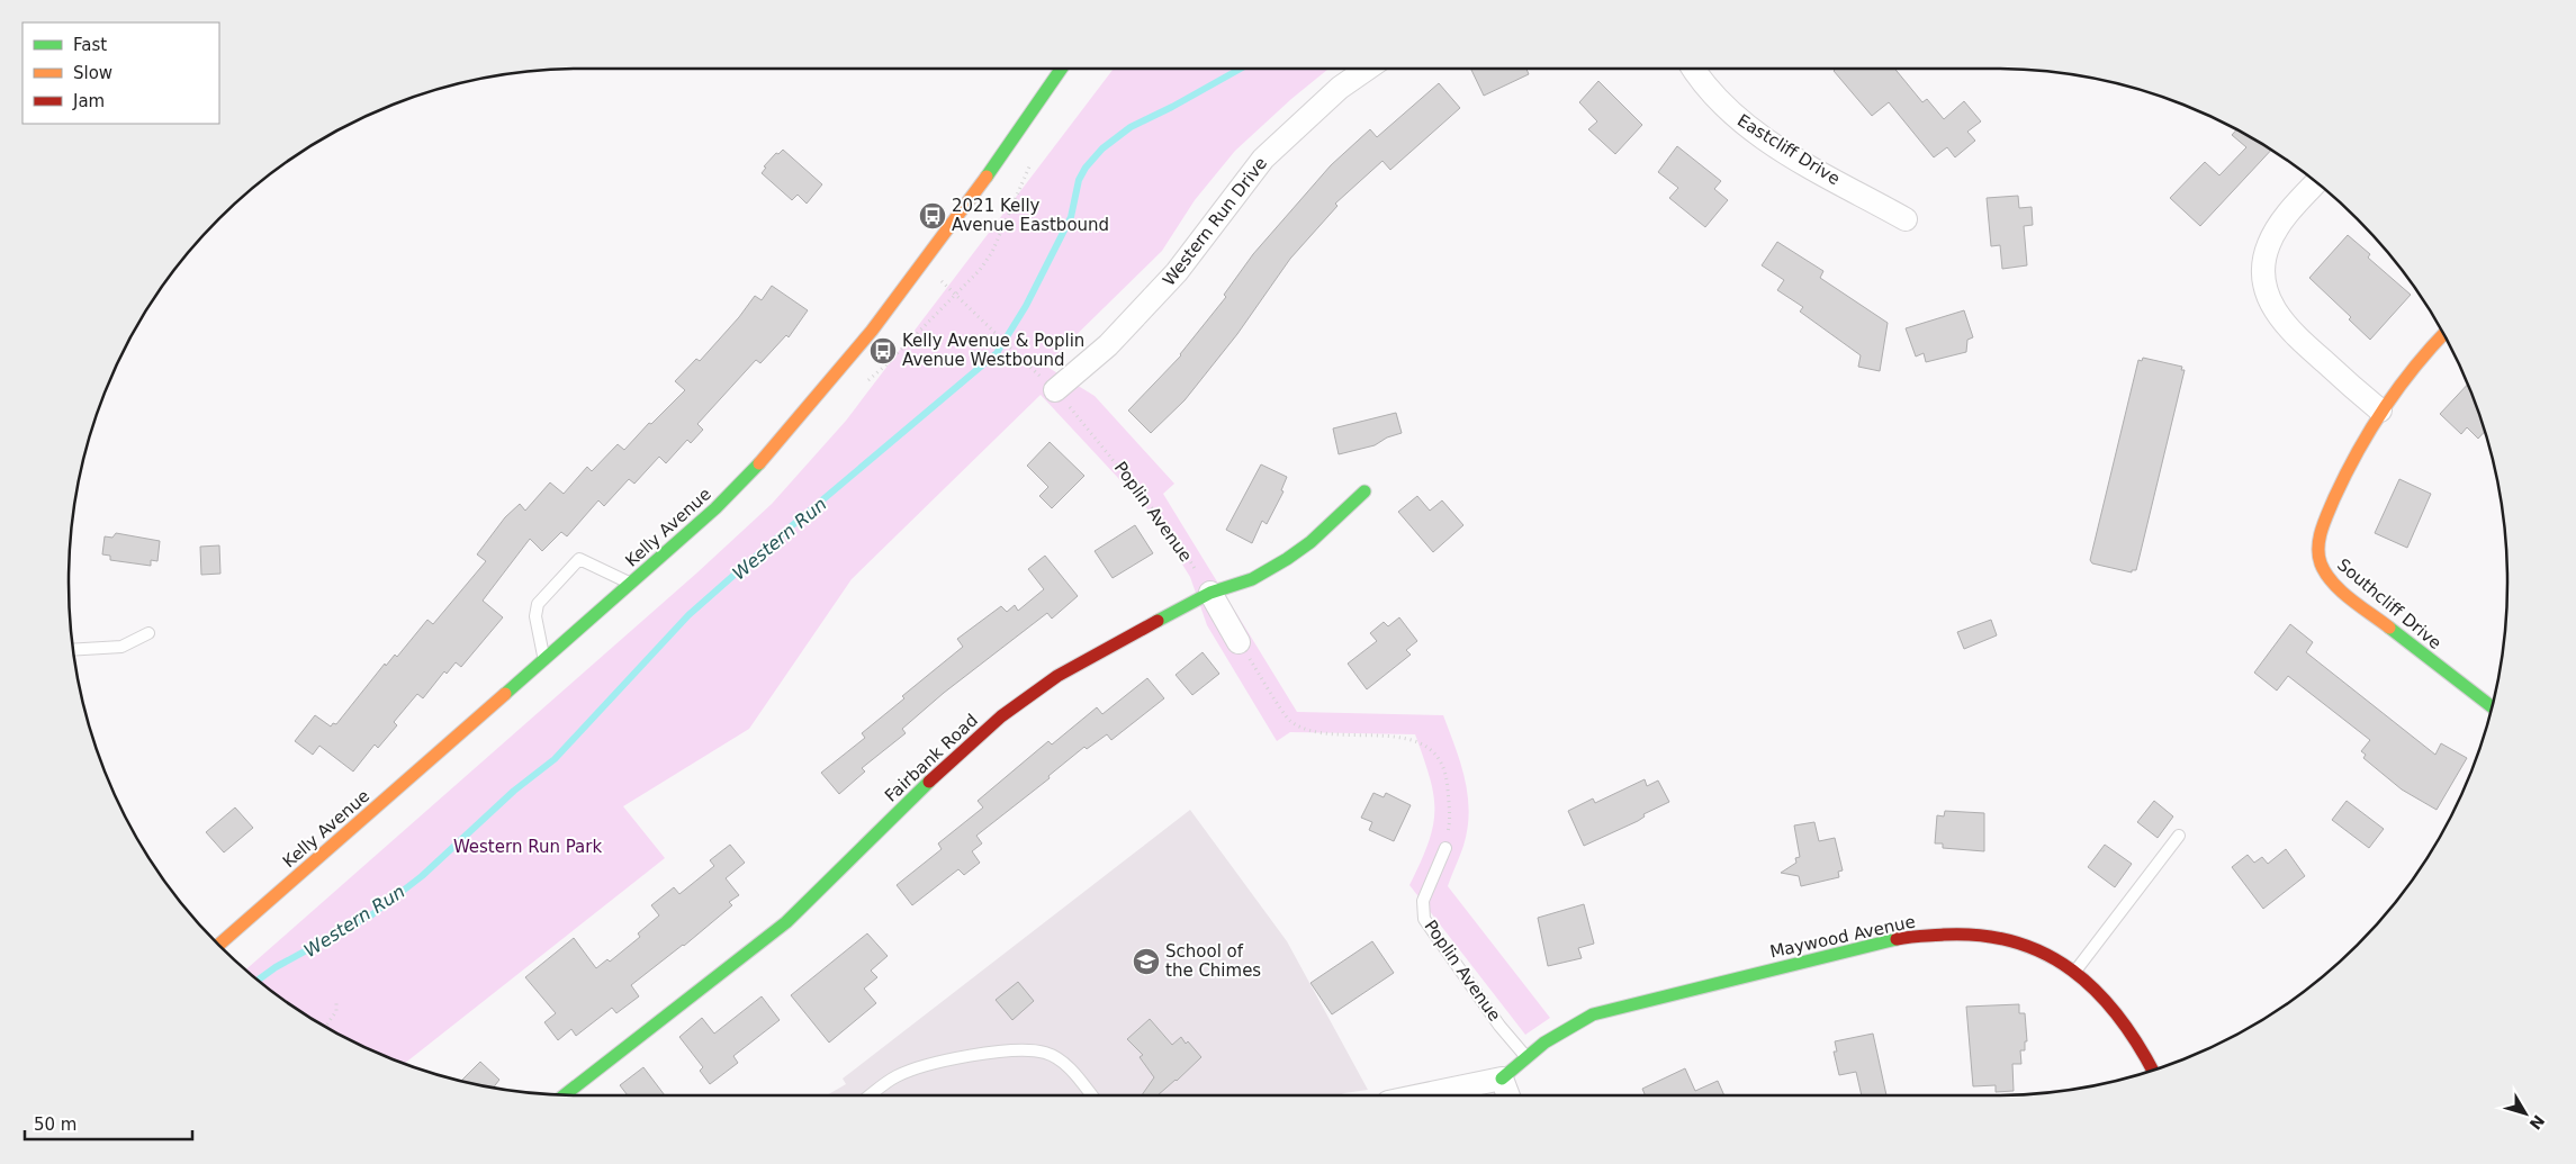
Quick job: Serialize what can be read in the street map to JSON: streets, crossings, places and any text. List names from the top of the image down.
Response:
{
  "streets": {
    "street": [
      "Eastcliff Drive",
      "Western Run Drive",
      "Kelly Avenue",
      "Southcliff Drive",
      "Fairbank Road",
      "Maywood Avenue"
    ],
    "lane": ["Poplin Avenue"]
  },
  "crossings": [
    ["Western Run Drive", "Poplin Avenue"],
    ["Poplin Avenue", "Fairbank Road"],
    ["Poplin Avenue", "Maywood Avenue"]
  ],
  "water": ["Western Run"],
  "parks": ["Western Run Park"],
  "places": {
    "bus stop": ["2021 Kelly Avenue Eastbound", "Kelly Avenue & Poplin Avenue Westbound"],
    "school or university": ["School of the Chimes"]
  },
  "legend": ["Fast", "Slow", "Jam"],
  "scale_bar": "50 m",
  "north": "bottom right"
}
